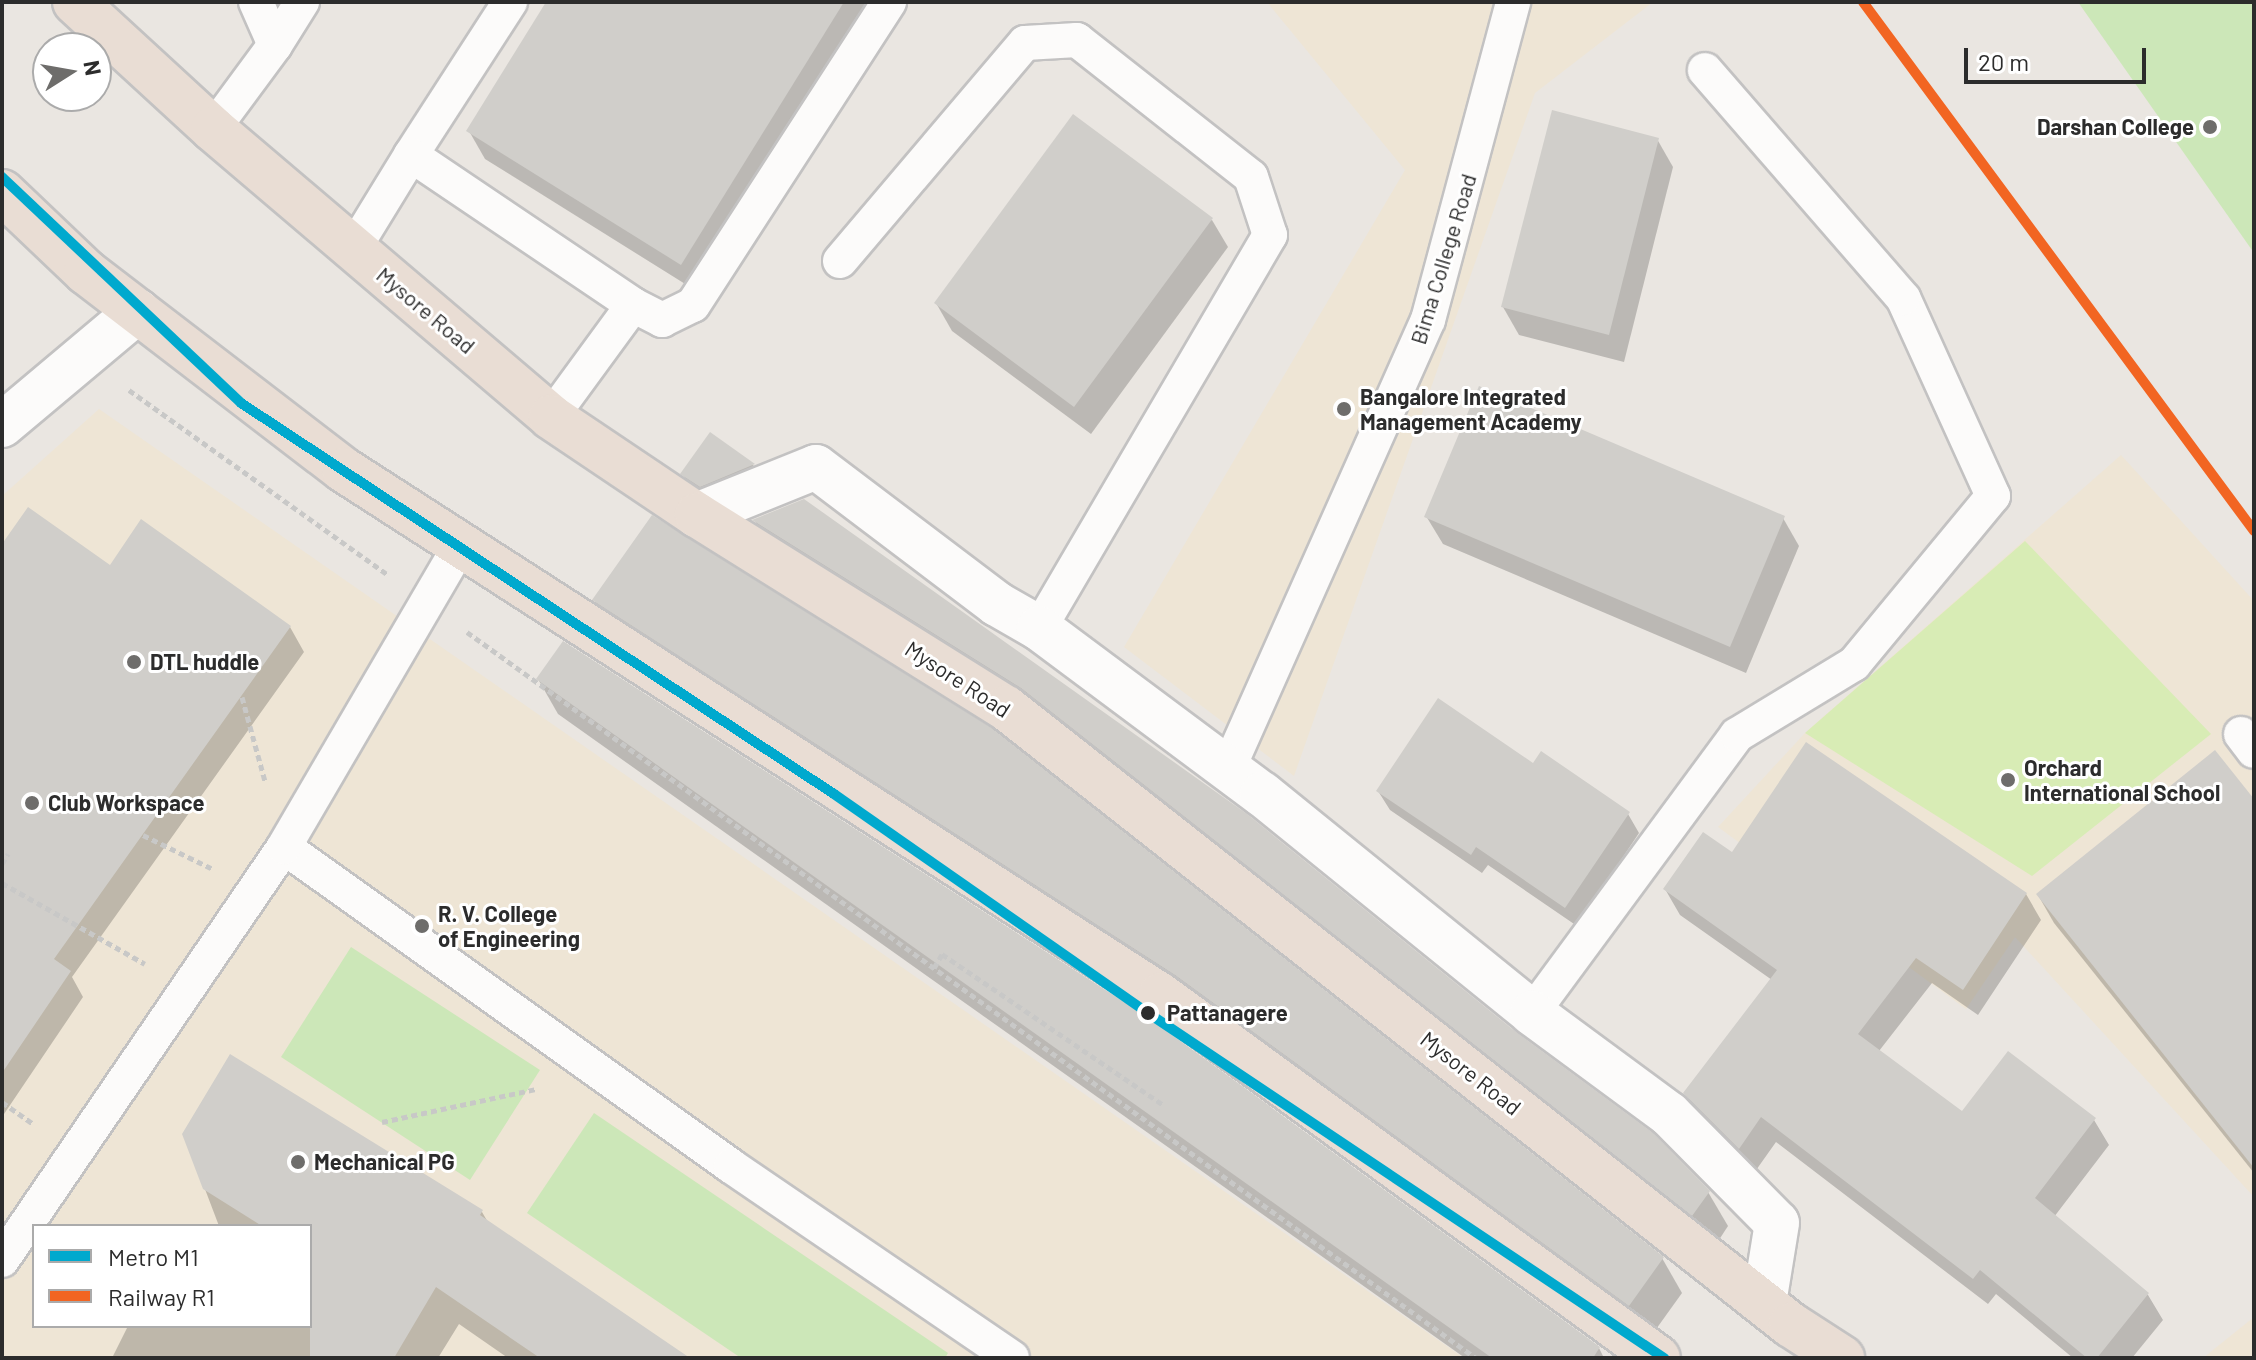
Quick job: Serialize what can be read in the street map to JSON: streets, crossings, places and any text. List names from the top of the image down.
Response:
{
  "streets": {
    "highway": ["Mysore Road"],
    "lane": ["Bima College Road"]
  },
  "places": [
    "Darshan College",
    "Bangalore Integrated Management Academy",
    "DTL huddle",
    "Orchard International School",
    "Club Workspace",
    "R. V. College of Engineering",
    "Pattanagere",
    "Mechanical PG"
  ],
  "lines": ["rail line R1", "metro line M1"],
  "legend": ["Metro M1", "Railway R1"],
  "scale_bar": "20 m",
  "north": "right"
}
